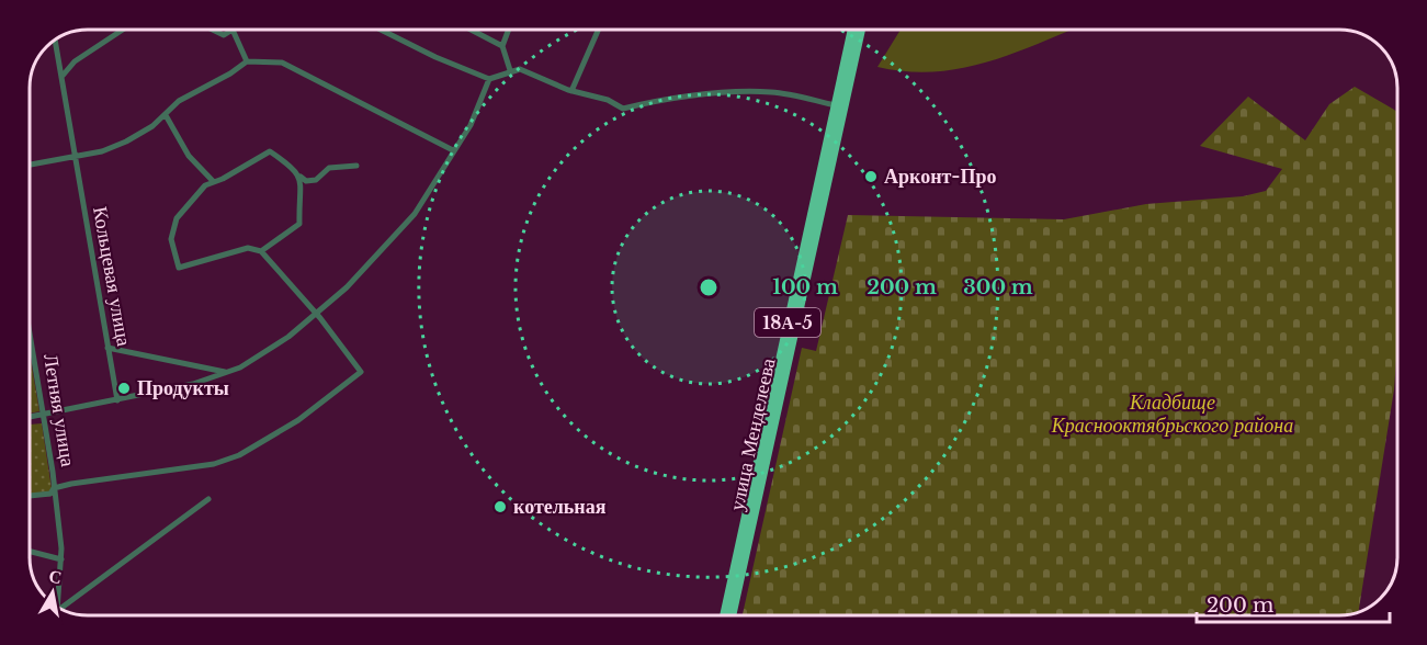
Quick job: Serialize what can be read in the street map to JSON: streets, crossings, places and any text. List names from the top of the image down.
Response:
{
  "streets": {
    "highway": ["18А-5", "улица Менделеева"],
    "street": ["Кольцевая улица", "Летняя улица"]
  },
  "parks": ["Кладбище Краснооктябрьского района"],
  "places": ["Арконт-Про", "Продукты", "котельная"],
  "scale_bar": "200 m",
  "north": "top",
  "rings": ["100 m", "200 m", "300 m"]
}
